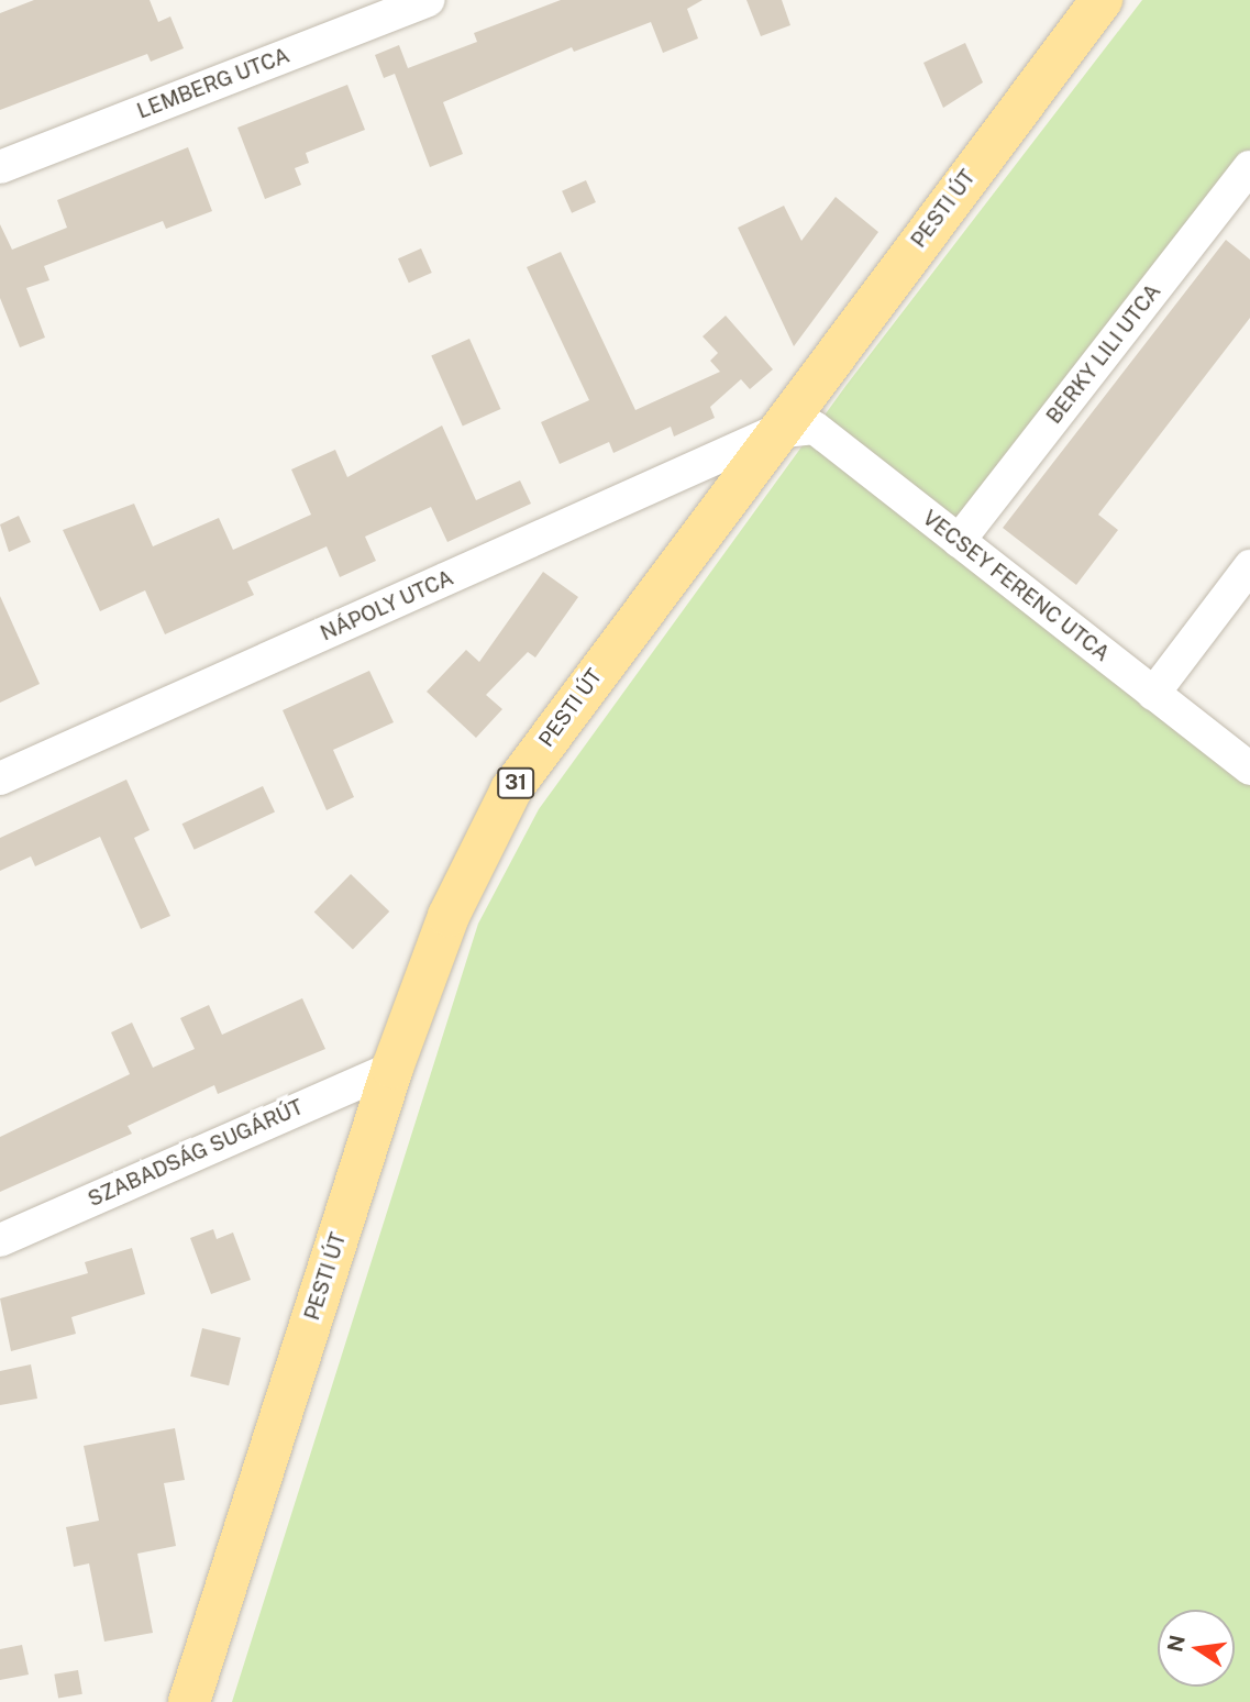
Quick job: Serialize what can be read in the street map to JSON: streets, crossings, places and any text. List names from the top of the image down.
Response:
{
  "streets": {
    "main road": ["PESTI ÚT", "31"],
    "street": [
      "LEMBERG UTCA",
      "BERKY LILI UTCA",
      "VECSEY FERENC UTCA",
      "NÁPOLY UTCA",
      "SZABADSÁG SUGÁRÚT"
    ]
  },
  "crossings": [
    ["PESTI ÚT", "VECSEY FERENC UTCA"],
    ["PESTI ÚT", "NÁPOLY UTCA"],
    ["PESTI ÚT", "SZABADSÁG SUGÁRÚT"],
    ["BERKY LILI UTCA", "VECSEY FERENC UTCA"],
    ["VECSEY FERENC UTCA", "NÁPOLY UTCA"]
  ],
  "north": "left"
}
